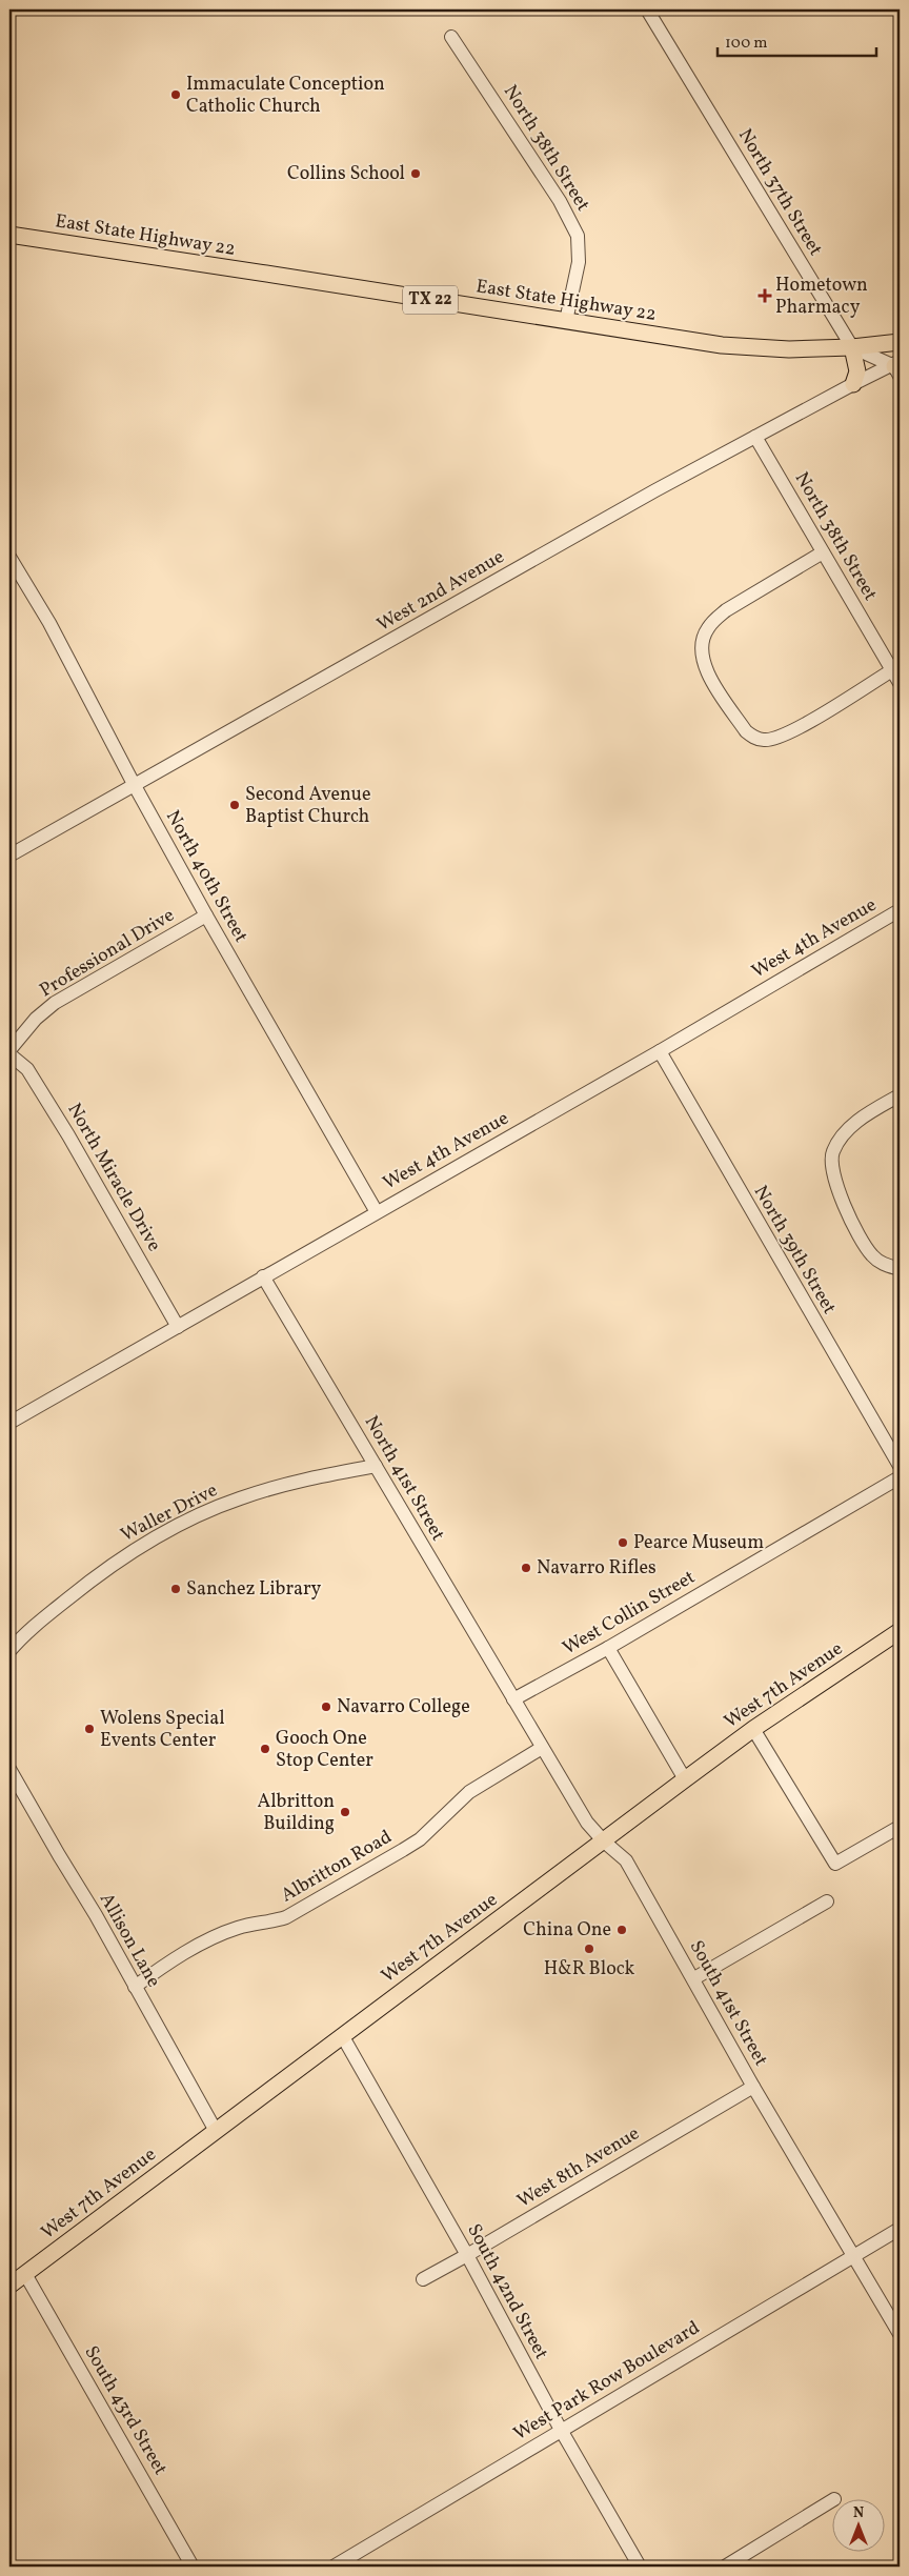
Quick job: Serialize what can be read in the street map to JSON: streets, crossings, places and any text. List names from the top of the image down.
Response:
{
  "streets": {
    "main road": ["East State Highway 22", "TX 22", "West 7th Avenue"],
    "street": [
      "North 38th Street",
      "North 37th Street",
      "West 2nd Avenue",
      "North 40th Street",
      "West 4th Avenue",
      "Professional Drive",
      "North Miracle Drive",
      "North 39th Street",
      "North 41st Street",
      "Waller Drive",
      "West Collin Street",
      "Albritton Road",
      "Allison Lane",
      "South 41st Street",
      "West 8th Avenue",
      "South 42nd Street",
      "West Park Row Boulevard",
      "South 43rd Street"
    ]
  },
  "crossings": [
    ["North 38th Street", "East State Highway 22"],
    ["North 38th Street", "West 2nd Avenue"],
    ["North 37th Street", "East State Highway 22"],
    ["West 2nd Avenue", "North 40th Street"],
    ["North 40th Street", "West 4th Avenue"],
    ["North 40th Street", "Professional Drive"],
    ["West 4th Avenue", "North Miracle Drive"],
    ["West 4th Avenue", "North 39th Street"],
    ["West 4th Avenue", "North 41st Street"],
    ["North 41st Street", "Waller Drive"],
    ["North 41st Street", "West Collin Street"],
    ["North 41st Street", "South 41st Street"],
    ["West Collin Street", "South 41st Street"],
    ["West 7th Avenue", "Allison Lane"],
    ["West 7th Avenue", "South 41st Street"],
    ["West 7th Avenue", "South 42nd Street"],
    ["West 7th Avenue", "South 43rd Street"],
    ["Albritton Road", "Allison Lane"],
    ["Albritton Road", "South 41st Street"],
    ["South 41st Street", "West 8th Avenue"],
    ["South 41st Street", "West Park Row Boulevard"],
    ["West 8th Avenue", "South 42nd Street"],
    ["South 42nd Street", "West Park Row Boulevard"]
  ],
  "places": {
    "other": [
      "Immaculate Conception Catholic Church",
      "Collins School",
      "Second Avenue Baptist Church",
      "Pearce Museum",
      "Navarro Rifles",
      "Sanchez Library",
      "Navarro College",
      "Wolens Special Events Center",
      "Gooch One Stop Center",
      "Albritton Building",
      "China One",
      "H&R Block"
    ],
    "health": ["Hometown Pharmacy"]
  },
  "scale_bar": "100 m",
  "north": "top"
}
